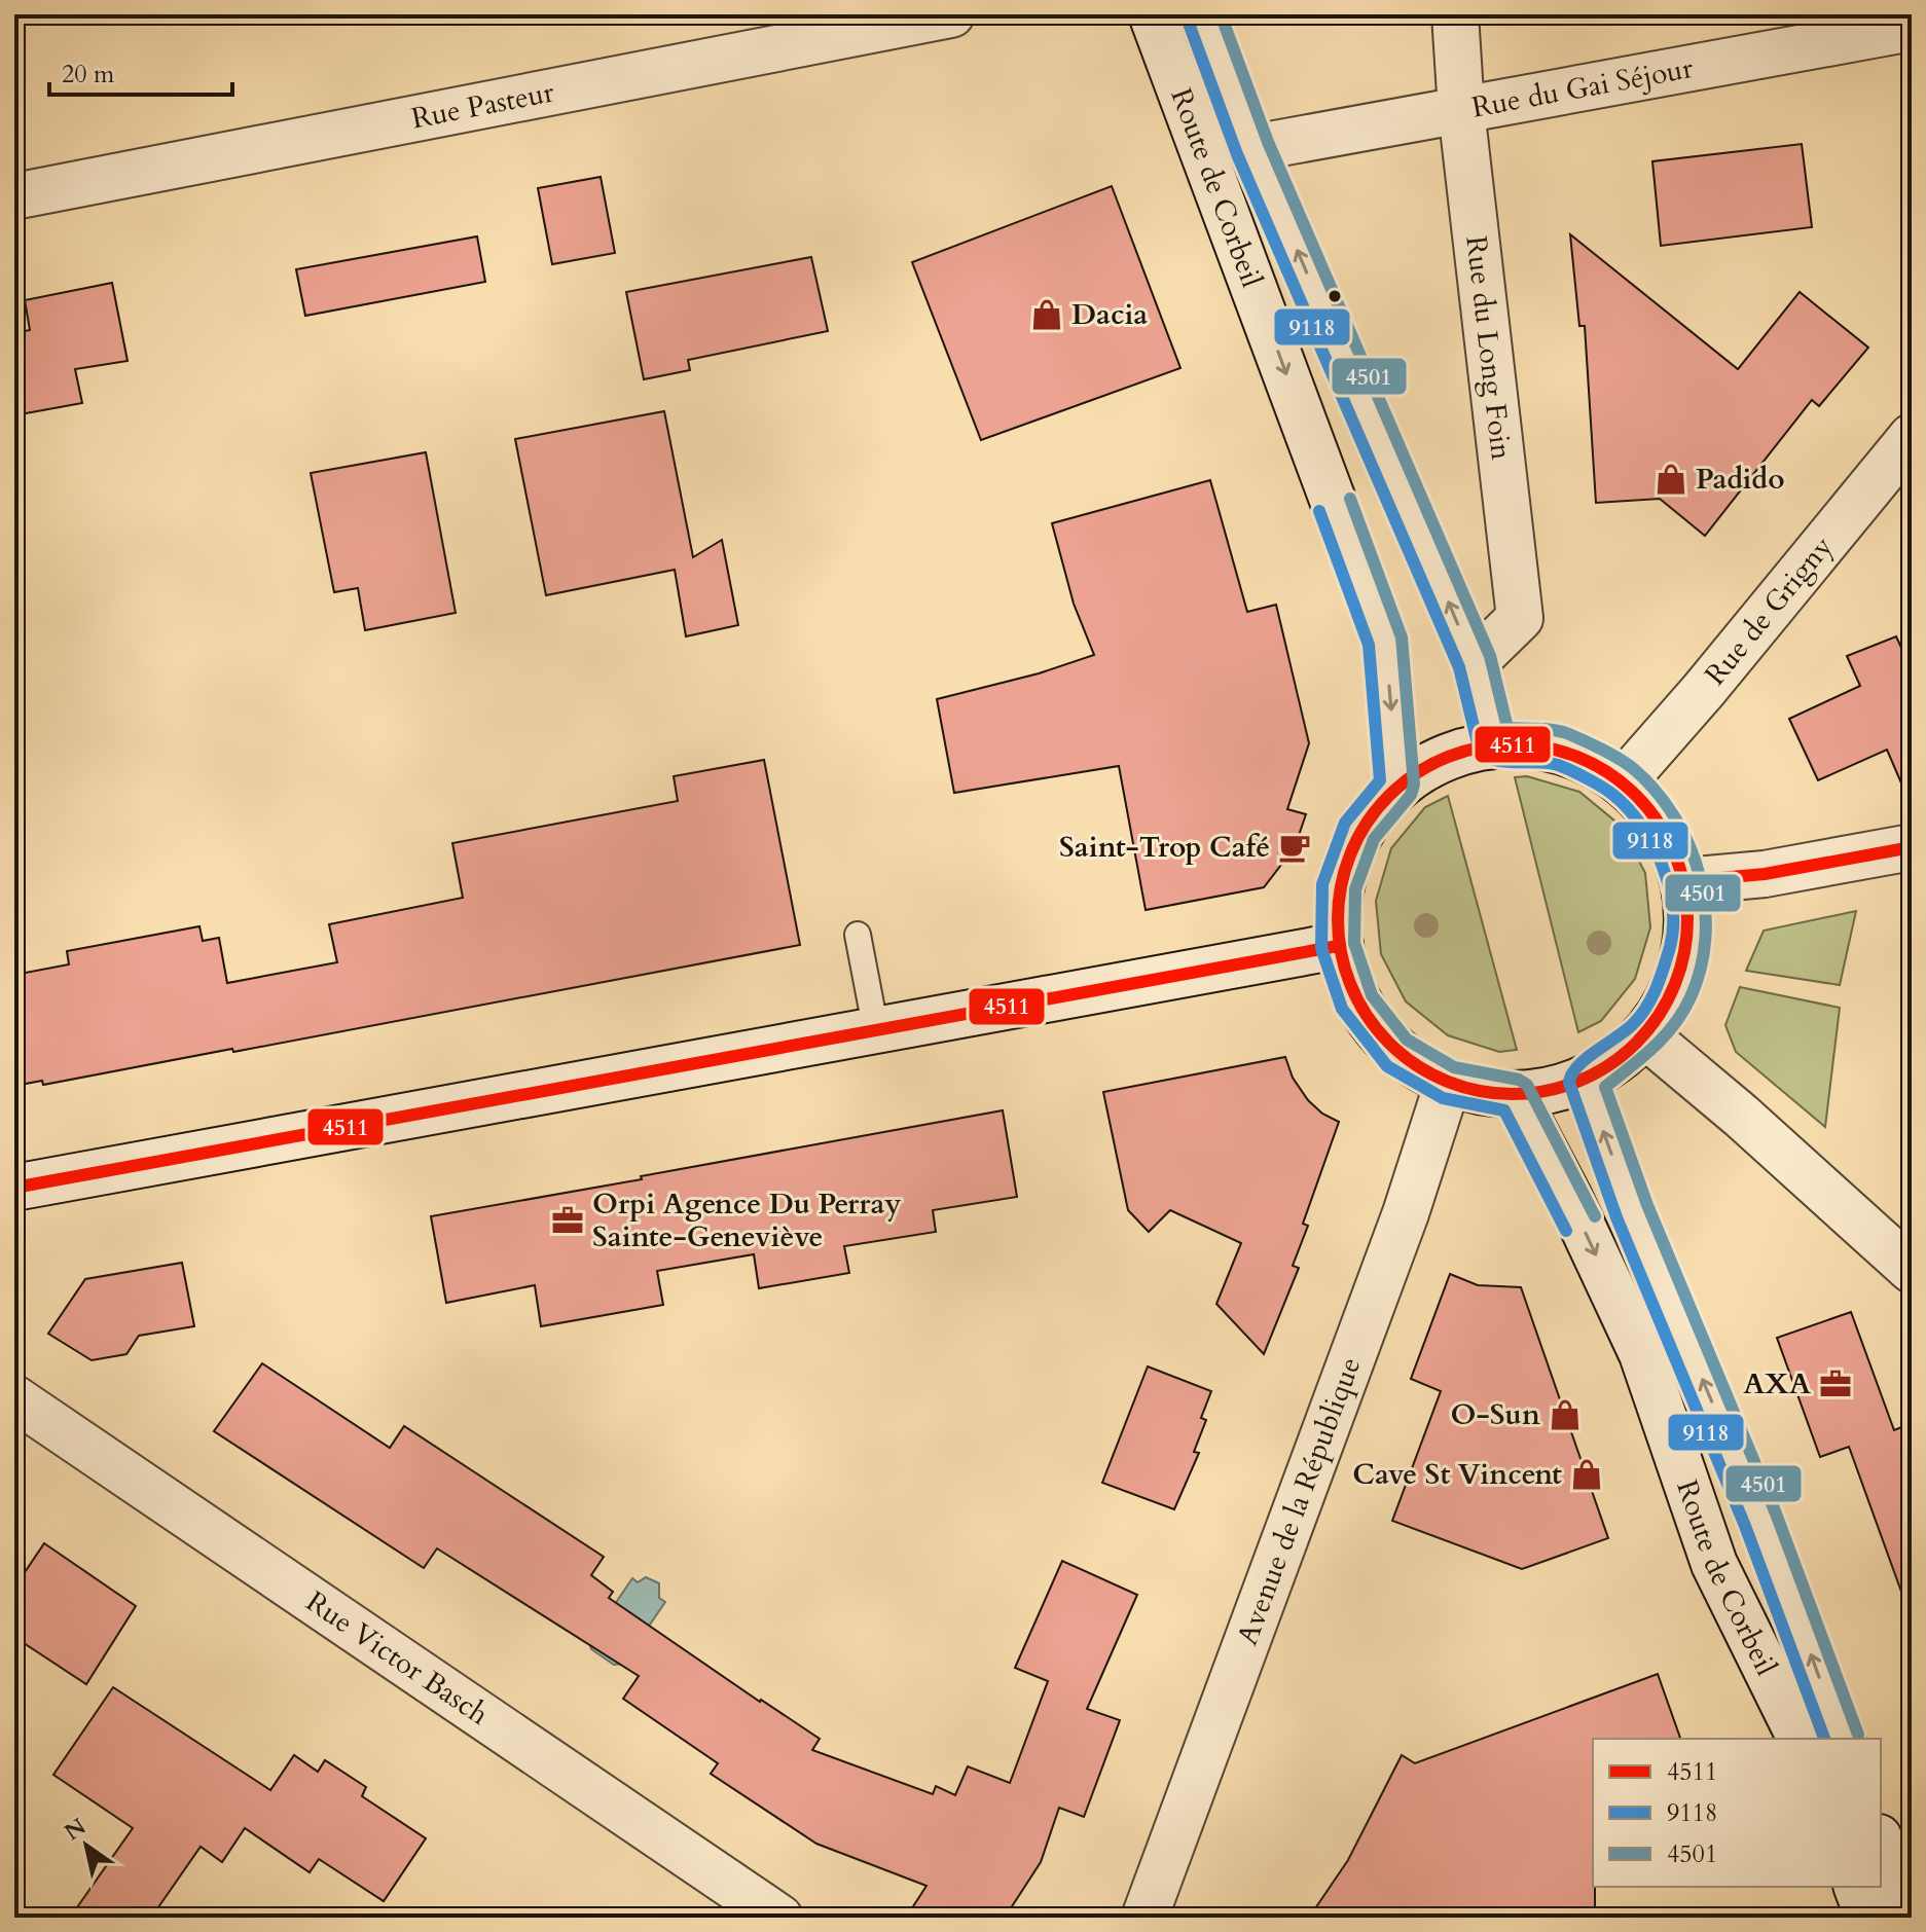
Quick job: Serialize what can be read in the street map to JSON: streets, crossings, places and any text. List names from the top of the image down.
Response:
{
  "streets": {
    "street": [
      "Rue du Gai Séjour",
      "Rue Pasteur",
      "Route de Corbeil",
      "Rue du Long Foin",
      "Rue de Grigny",
      "Avenue de la République",
      "Rue Victor Basch"
    ]
  },
  "crossings": [
    ["Rue du Gai Séjour", "Route de Corbeil"],
    ["Rue du Gai Séjour", "Rue du Long Foin"],
    ["Route de Corbeil", "Rue du Long Foin"]
  ],
  "places": {
    "shop": [
      "Dacia",
      "Padido",
      "O-Sun",
      "Cave St Vincent"
    ],
    "cafe": ["Saint-Trop Café"],
    "office": ["Orpi Agence Du Perray Sainte-Geneviève", "AXA"]
  },
  "lines": ["transit line 4501", "transit line 9118", "transit line 4511"],
  "legend": ["4511", "9118", "4501"],
  "scale_bar": "20 m",
  "north": "top left"
}
